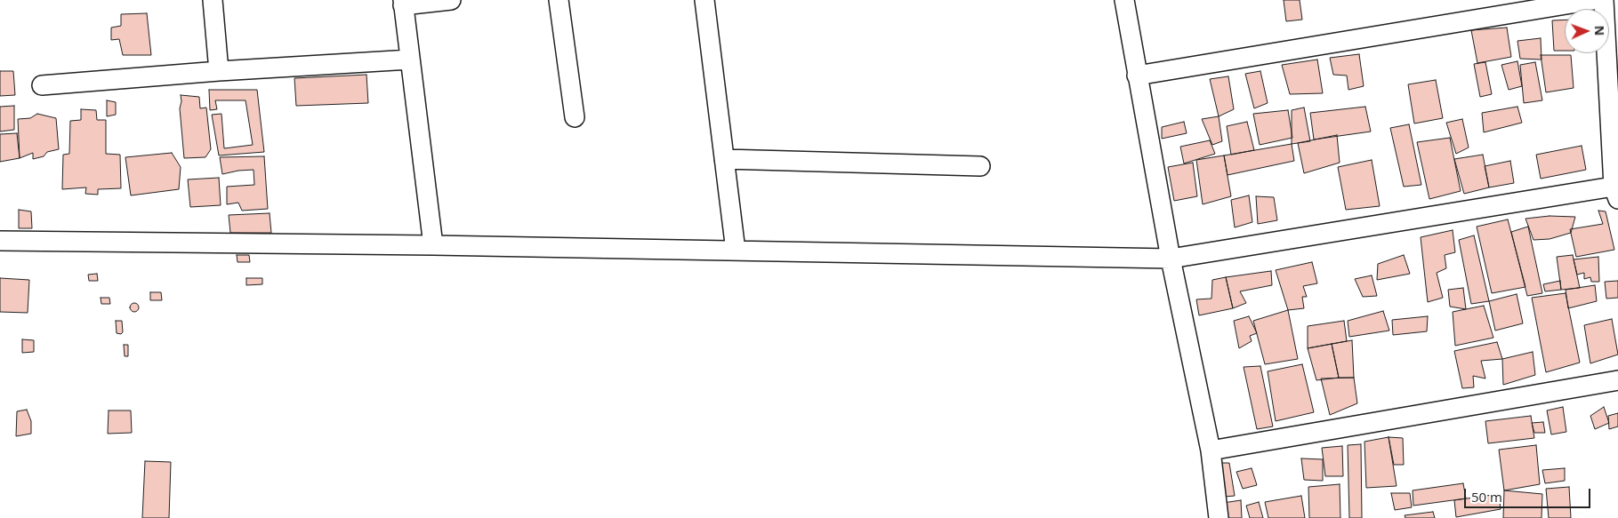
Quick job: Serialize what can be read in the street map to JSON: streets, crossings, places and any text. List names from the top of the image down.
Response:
{
  "scale_bar": "50 m",
  "north": "right"
}
